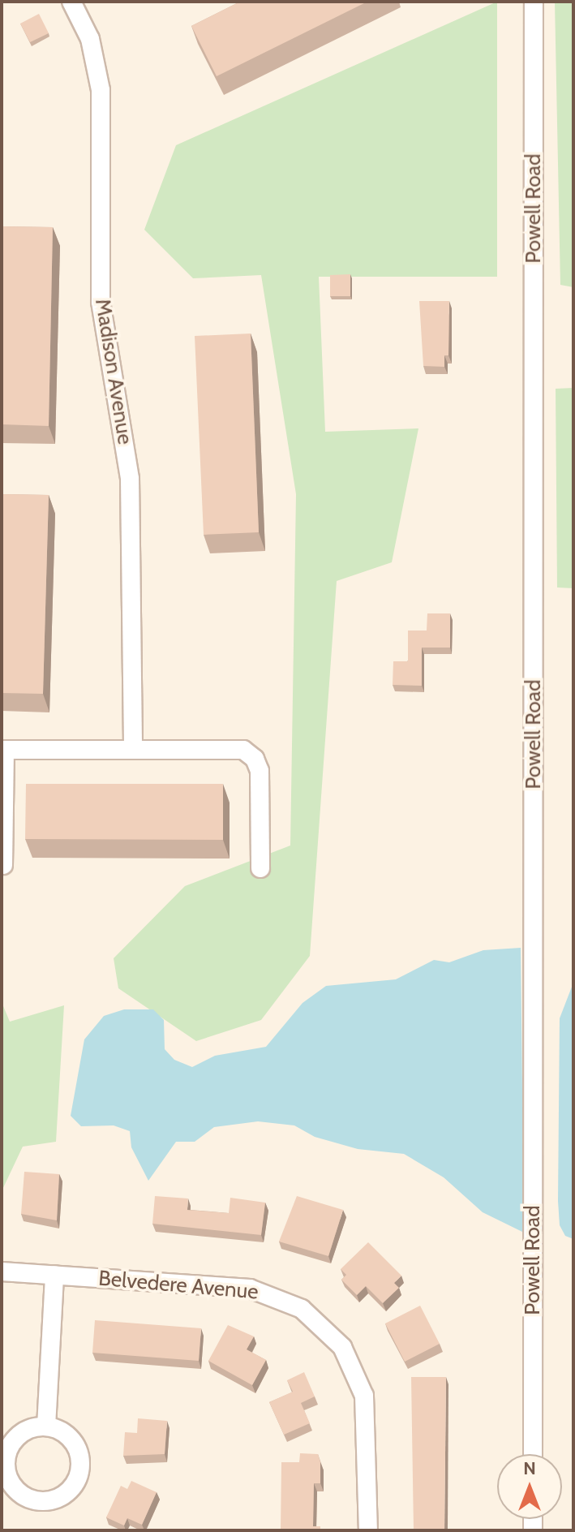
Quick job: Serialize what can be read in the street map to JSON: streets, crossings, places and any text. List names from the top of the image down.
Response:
{
  "streets": {
    "street": ["Powell Road", "Madison Avenue", "Belvedere Avenue"]
  },
  "north": "top"
}
